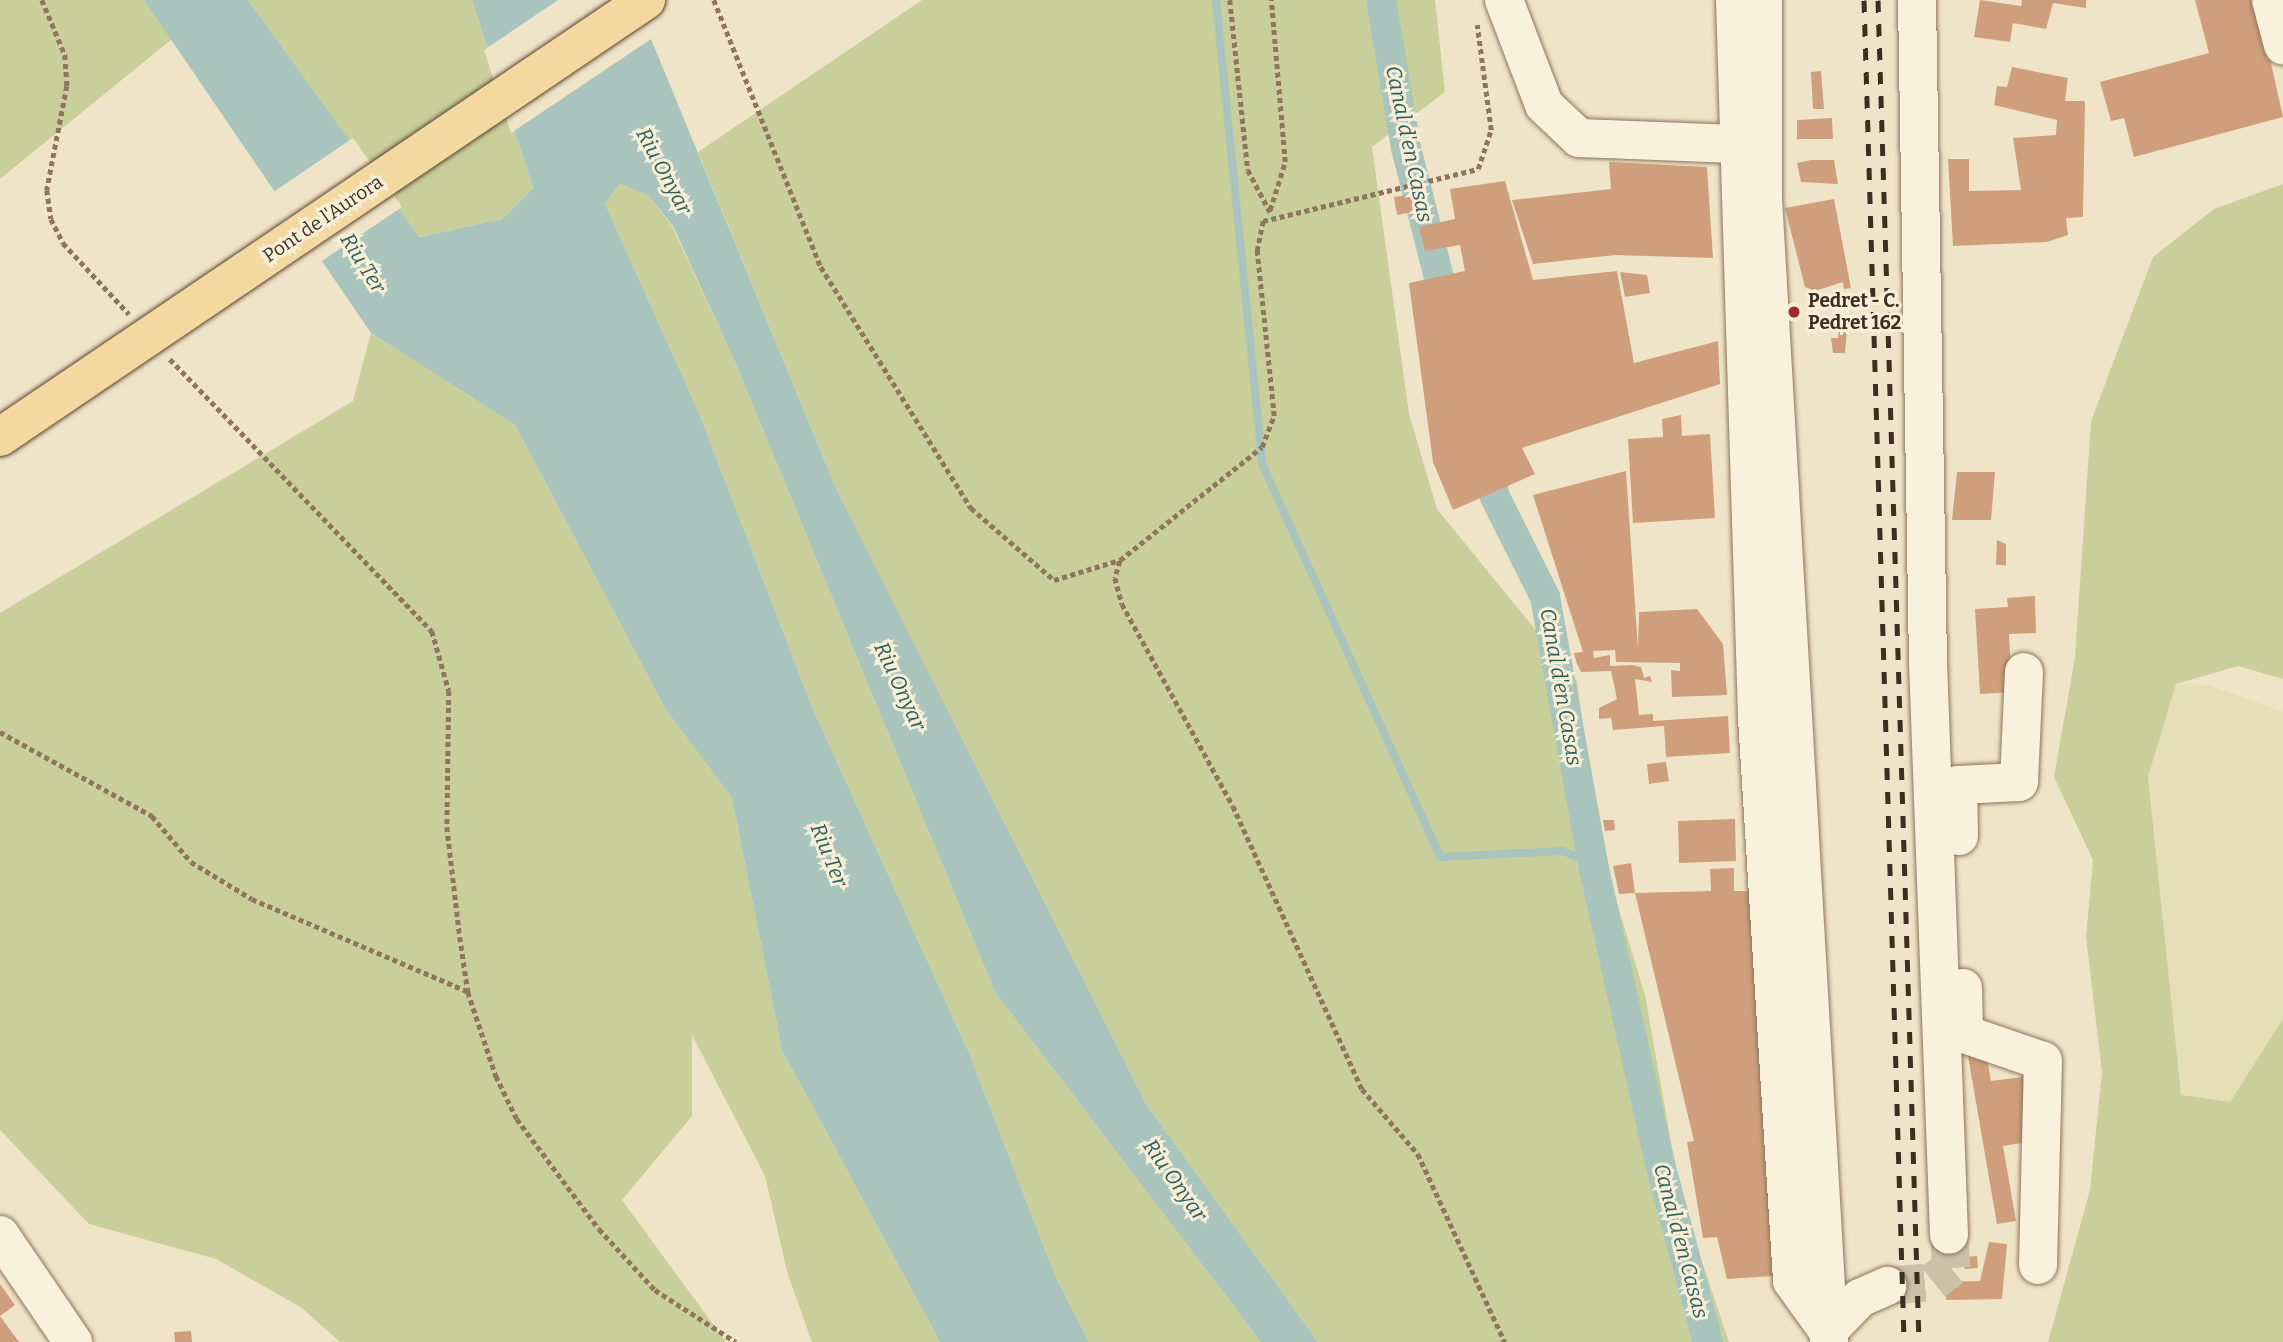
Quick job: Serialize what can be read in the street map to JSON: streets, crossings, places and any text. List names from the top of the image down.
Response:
{
  "streets": {
    "main road": ["Pont de l'Aurora"]
  },
  "water": ["Canal d'en Casas", "Riu Onyar", "Riu Ter"],
  "places": ["Pedret - C. Pedret 162"]
}
